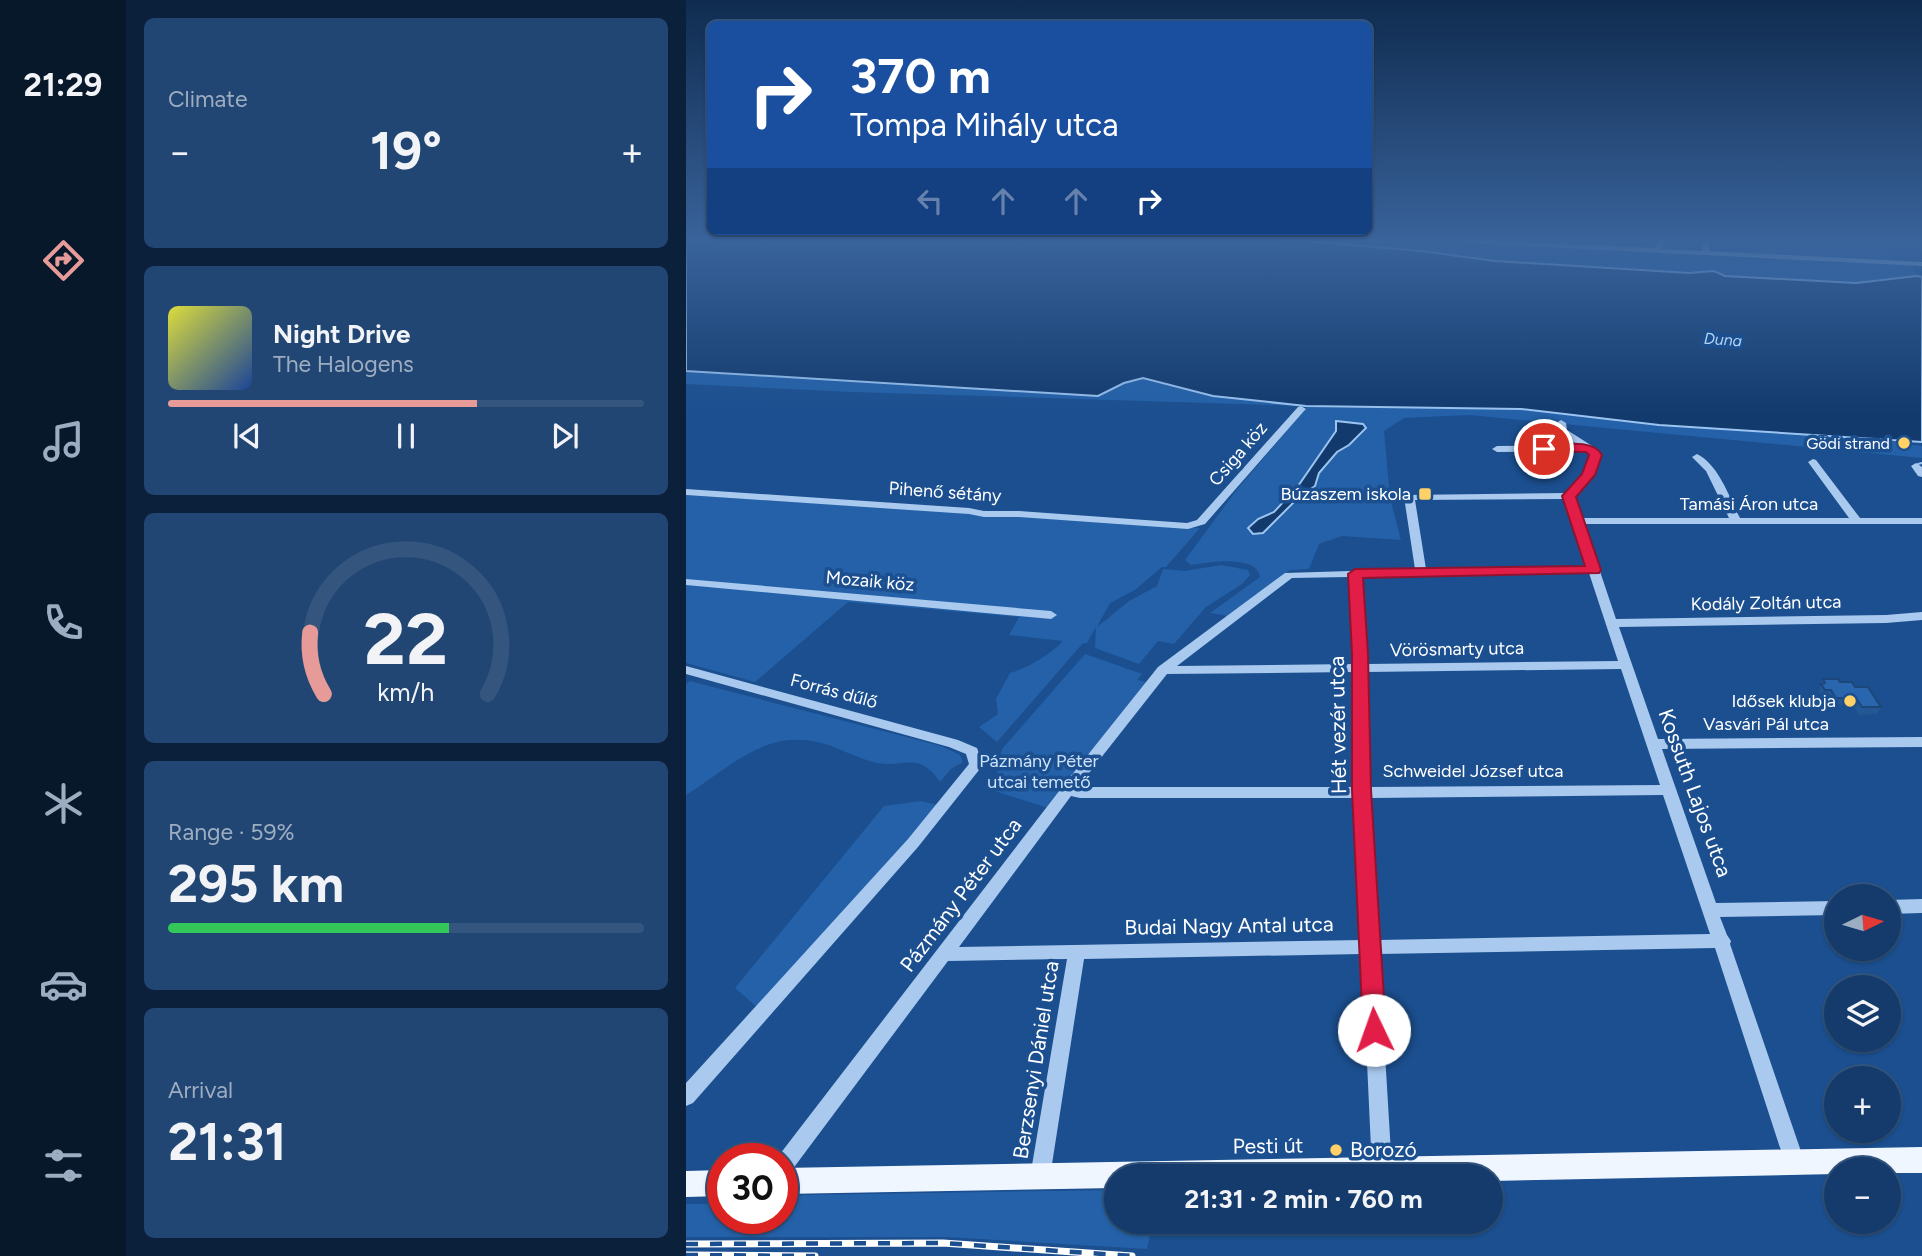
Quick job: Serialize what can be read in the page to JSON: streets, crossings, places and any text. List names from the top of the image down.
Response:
{
  "streets": {
    "main road": ["Pesti út"],
    "street": [
      "Csiga köz",
      "Pihenő sétány",
      "Tamási Áron utca",
      "Mozaik köz",
      "Kodály Zoltán utca",
      "Vörösmarty utca",
      "Forrás dűlő",
      "Vasvári Pál utca",
      "Hét vezér utca",
      "Schweidel József utca",
      "Kossuth Lajos utca",
      "Pázmány Péter utca",
      "Budai Nagy Antal utca",
      "Berzsenyi Dániel utca"
    ]
  },
  "crossings": [
    ["Csiga köz", "Pihenő sétány"],
    ["Tamási Áron utca", "Kossuth Lajos utca"],
    ["Kodály Zoltán utca", "Kossuth Lajos utca"],
    ["Vörösmarty utca", "Hét vezér utca"],
    ["Vörösmarty utca", "Kossuth Lajos utca"],
    ["Vörösmarty utca", "Pázmány Péter utca"],
    ["Vasvári Pál utca", "Kossuth Lajos utca"],
    ["Hét vezér utca", "Schweidel József utca"],
    ["Hét vezér utca", "Pázmány Péter utca"],
    ["Hét vezér utca", "Budai Nagy Antal utca"],
    ["Schweidel József utca", "Kossuth Lajos utca"],
    ["Schweidel József utca", "Pázmány Péter utca"],
    ["Kossuth Lajos utca", "Budai Nagy Antal utca"],
    ["Kossuth Lajos utca", "Pesti út"],
    ["Pázmány Péter utca", "Budai Nagy Antal utca"],
    ["Budai Nagy Antal utca", "Berzsenyi Dániel utca"],
    ["Berzsenyi Dániel utca", "Pesti út"]
  ],
  "water": ["Duna"],
  "parks": ["Pázmány Péter utcai temető"],
  "places": {
    "other": ["Gödi strand", "Idősek klubja", "Borozó"],
    "transit": ["Búzaszem iskola"]
  },
  "north": "right",
  "page": {
    "tabs": "21:29",
    "tile": [
      "Climate",
      ["Range · 59%", "295 km"],
      ["Arrival", "21:31"]
    ],
    "turn": ["370 m", "Tompa Mihály utca"],
    "heat": ["−", "19°", "+"],
    "song": ["Night Drive", "The Halogens"],
    "map_buttons": ["+", "−"],
    "limit": "30",
    "trip": "21:31 · 2 min · 760 m",
    "gauge": ["22", "km/h"]
  }
}
